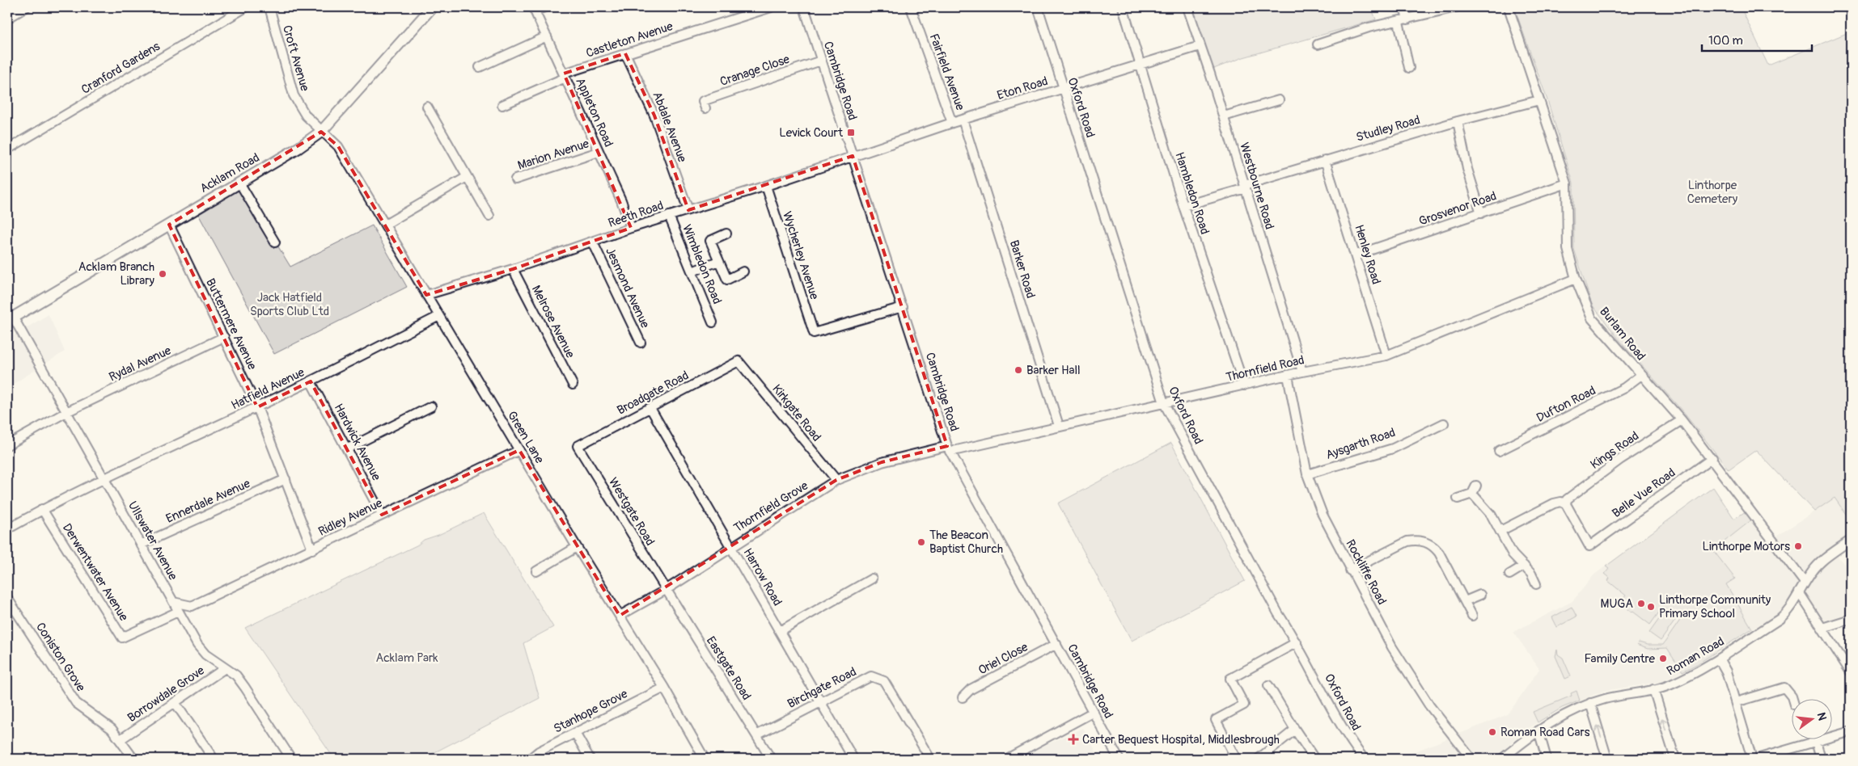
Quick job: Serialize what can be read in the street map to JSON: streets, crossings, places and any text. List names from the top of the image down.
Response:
{
  "streets": {
    "main road": ["Acklam Road"],
    "street": [
      "Castleton Avenue",
      "Croft Avenue",
      "Cranford Gardens",
      "Cranage Close",
      "Fairfield Avenue",
      "Cambridge Road",
      "Eton Road",
      "Oxford Road",
      "Appleton Road",
      "Abdale Avenue",
      "Studley Road",
      "Marion Avenue",
      "Westbourne Road",
      "Hambledon Road",
      "Grosvenor Road",
      "Reeth Road",
      "Henley Road",
      "Wycherley Avenue",
      "Wimbledon Road",
      "Barker Road",
      "Jesmond Avenue",
      "Melrose Avenue",
      "Buttermere Avenue",
      "Burlam Road",
      "Rydal Avenue",
      "Thornfield Road",
      "Hatfield Avenue",
      "Broadgate Road",
      "Dufton Road",
      "Kirkgate Road",
      "Green Lane",
      "Hardwick Avenue",
      "Aysgarth Road",
      "Kings Road",
      "Belle Vue Road",
      "Ennerdale Avenue",
      "Thornfield Grove",
      "Westgate Road",
      "Ridley Avenue",
      "Ullswater Avenue",
      "Derwentwater Avenue",
      "Rockliffe Road",
      "Harrow Road",
      "Roman Road",
      "Coniston Grove",
      "Oriel Close",
      "Eastgate Road",
      "Birchgate Road",
      "Borrowdale Grove",
      "Stanhope Grove"
    ]
  },
  "crossings": [
    ["Castleton Avenue", "Appleton Road"],
    ["Castleton Avenue", "Abdale Avenue"],
    ["Croft Avenue", "Acklam Road"],
    ["Croft Avenue", "Green Lane"],
    ["Cranage Close", "Cambridge Road"],
    ["Fairfield Avenue", "Eton Road"],
    ["Cambridge Road", "Eton Road"],
    ["Cambridge Road", "Reeth Road"],
    ["Cambridge Road", "Wycherley Avenue"],
    ["Cambridge Road", "Thornfield Road"],
    ["Cambridge Road", "Thornfield Grove"],
    ["Cambridge Road", "Oriel Close"],
    ["Eton Road", "Oxford Road"],
    ["Eton Road", "Westbourne Road"],
    ["Eton Road", "Hambledon Road"],
    ["Eton Road", "Reeth Road"],
    ["Eton Road", "Barker Road"],
    ["Oxford Road", "Thornfield Road"],
    ["Appleton Road", "Marion Avenue"],
    ["Appleton Road", "Reeth Road"],
    ["Abdale Avenue", "Reeth Road"],
    ["Studley Road", "Westbourne Road"],
    ["Studley Road", "Hambledon Road"],
    ["Studley Road", "Henley Road"],
    ["Studley Road", "Burlam Road"],
    ["Acklam Road", "Buttermere Avenue"],
    ["Acklam Road", "Green Lane"],
    ["Acklam Road", "Ullswater Avenue"],
    ["Westbourne Road", "Thornfield Road"],
    ["Hambledon Road", "Thornfield Road"],
    ["Grosvenor Road", "Henley Road"],
    ["Grosvenor Road", "Burlam Road"],
    ["Reeth Road", "Wycherley Avenue"],
    ["Reeth Road", "Wimbledon Road"],
    ["Reeth Road", "Jesmond Avenue"],
    ["Reeth Road", "Melrose Avenue"],
    ["Reeth Road", "Green Lane"],
    ["Henley Road", "Thornfield Road"],
    ["Barker Road", "Thornfield Road"],
    ["Buttermere Avenue", "Rydal Avenue"],
    ["Buttermere Avenue", "Hatfield Avenue"],
    ["Buttermere Avenue", "Ennerdale Avenue"],
    ["Buttermere Avenue", "Ridley Avenue"],
    ["Burlam Road", "Thornfield Road"],
    ["Burlam Road", "Dufton Road"],
    ["Burlam Road", "Kings Road"],
    ["Burlam Road", "Belle Vue Road"],
    ["Burlam Road", "Roman Road"],
    ["Rydal Avenue", "Ullswater Avenue"],
    ["Thornfield Road", "Thornfield Grove"],
    ["Thornfield Road", "Rockliffe Road"],
    ["Hatfield Avenue", "Green Lane"],
    ["Hatfield Avenue", "Hardwick Avenue"],
    ["Hatfield Avenue", "Ullswater Avenue"],
    ["Hatfield Avenue", "Derwentwater Avenue"],
    ["Broadgate Road", "Kirkgate Road"],
    ["Broadgate Road", "Westgate Road"],
    ["Broadgate Road", "Harrow Road"],
    ["Kirkgate Road", "Thornfield Grove"],
    ["Green Lane", "Thornfield Grove"],
    ["Green Lane", "Ridley Avenue"],
    ["Green Lane", "Stanhope Grove"],
    ["Hardwick Avenue", "Ridley Avenue"],
    ["Aysgarth Road", "Rockliffe Road"],
    ["Kings Road", "Belle Vue Road"],
    ["Ennerdale Avenue", "Ullswater Avenue"],
    ["Thornfield Grove", "Westgate Road"],
    ["Thornfield Grove", "Harrow Road"],
    ["Thornfield Grove", "Eastgate Road"],
    ["Westgate Road", "Eastgate Road"],
    ["Ullswater Avenue", "Derwentwater Avenue"],
    ["Ullswater Avenue", "Borrowdale Grove"],
    ["Harrow Road", "Birchgate Road"],
    ["Coniston Grove", "Borrowdale Grove"],
    ["Eastgate Road", "Birchgate Road"]
  ],
  "parks": ["Linthorpe Cemetery", "Jack Hatfield Sports Club Ltd", "Acklam Park"],
  "places": {
    "transit": ["Levick Court"],
    "other": [
      "Acklam Branch Library",
      "Barker Hall",
      "The Beacon Baptist Church",
      "Linthorpe Motors",
      "MUGA",
      "Linthorpe Community Primary School",
      "Family Centre",
      "Roman Road Cars"
    ],
    "health": ["Carter Bequest Hospital, Middlesbrough"]
  },
  "scale_bar": "100 m",
  "north": "right"
}
